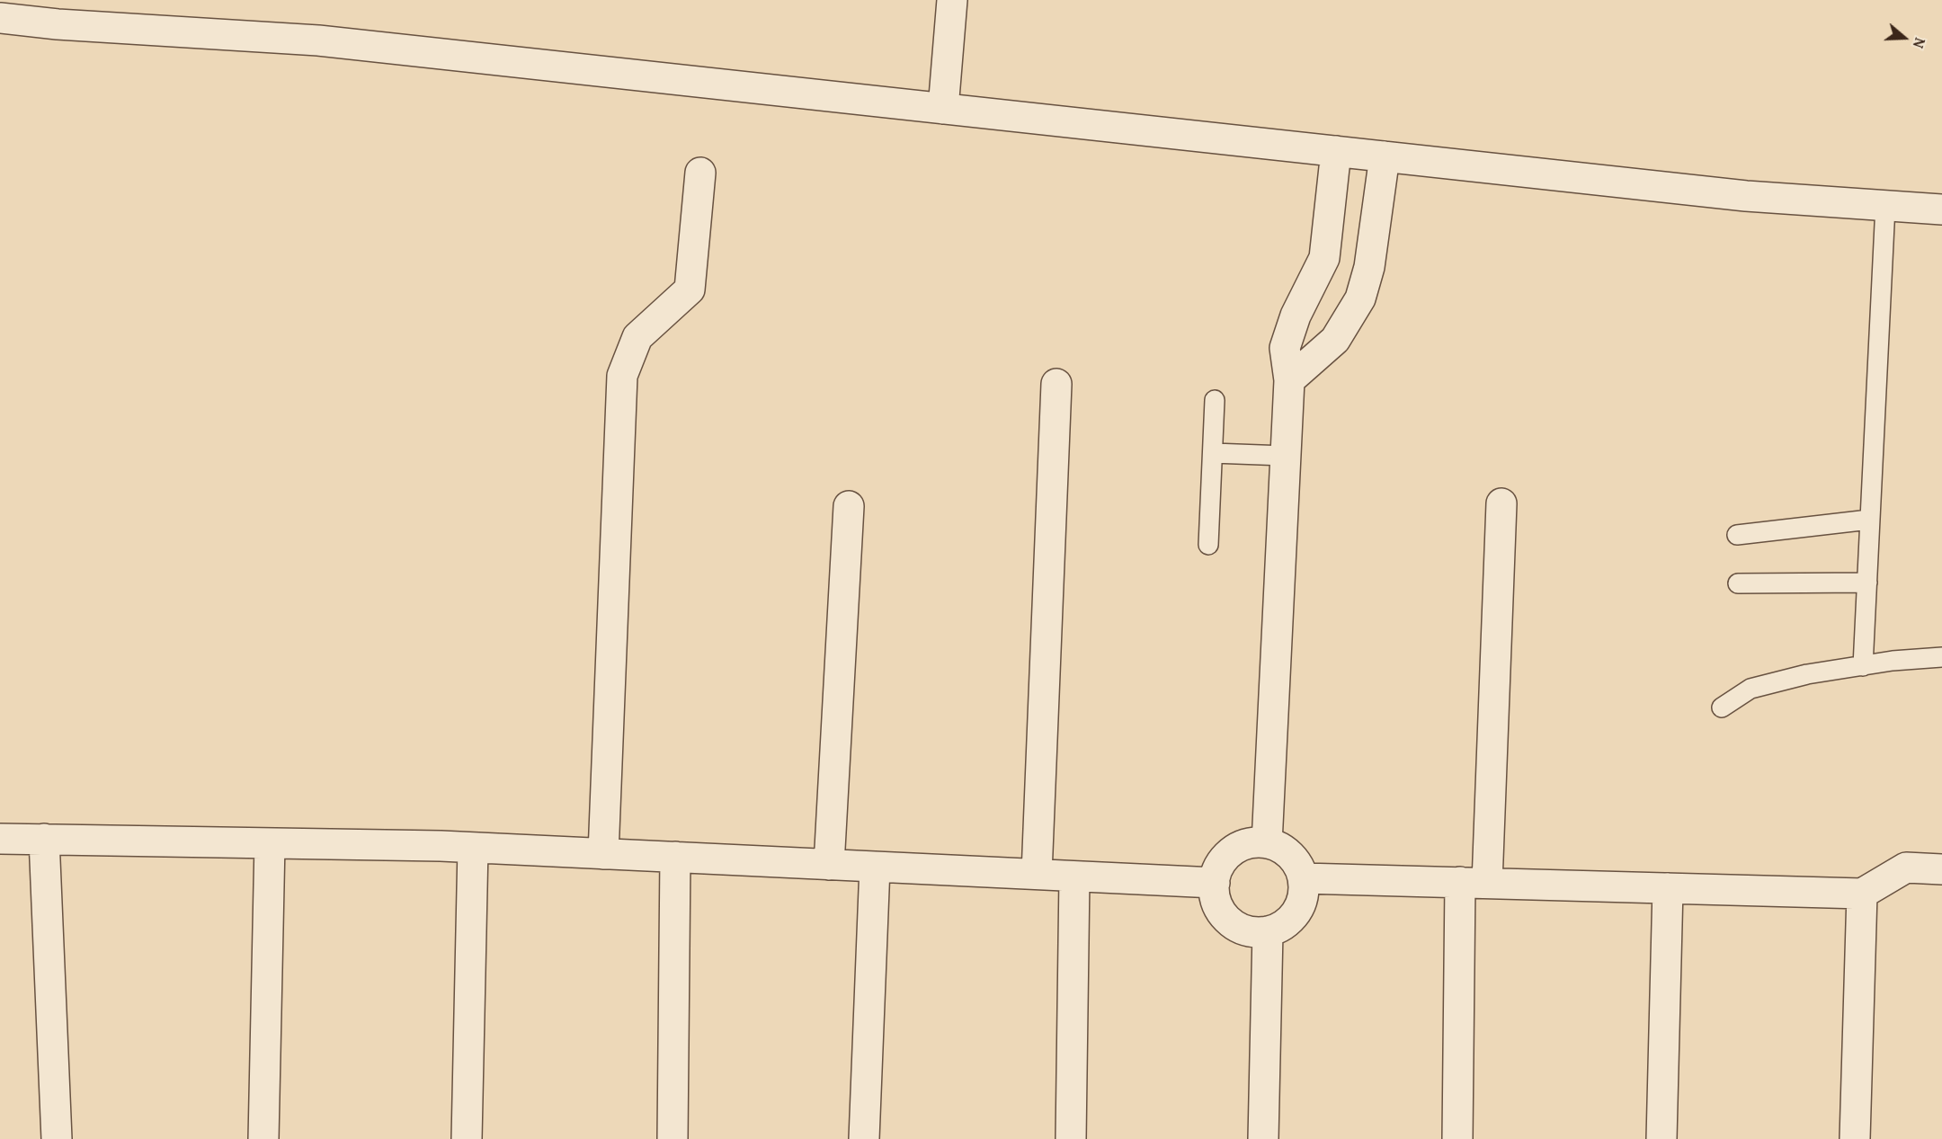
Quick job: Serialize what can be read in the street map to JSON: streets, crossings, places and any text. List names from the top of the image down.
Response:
{
  "north": "right"
}
